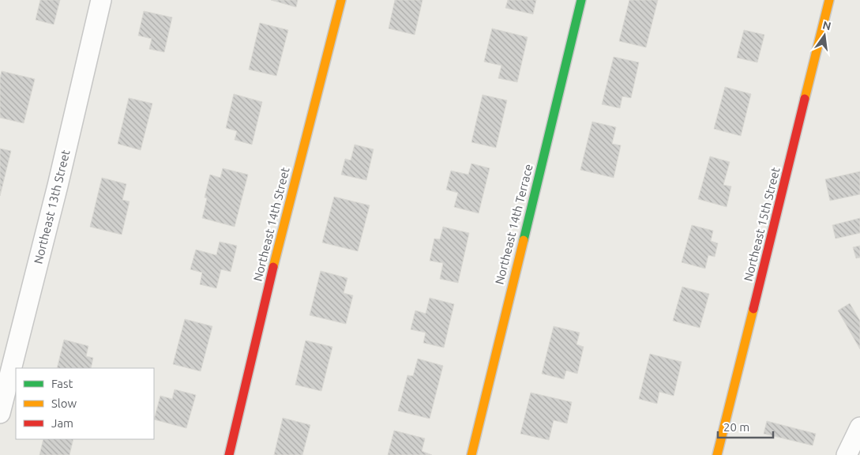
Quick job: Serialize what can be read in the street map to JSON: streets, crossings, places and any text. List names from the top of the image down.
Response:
{
  "streets": {
    "street": [
      "Northeast 13th Street",
      "Northeast 14th Street",
      "Northeast 14th Terrace",
      "Northeast 15th Street"
    ]
  },
  "legend": ["Fast", "Slow", "Jam"],
  "scale_bar": "20 m",
  "north": "top"
}
